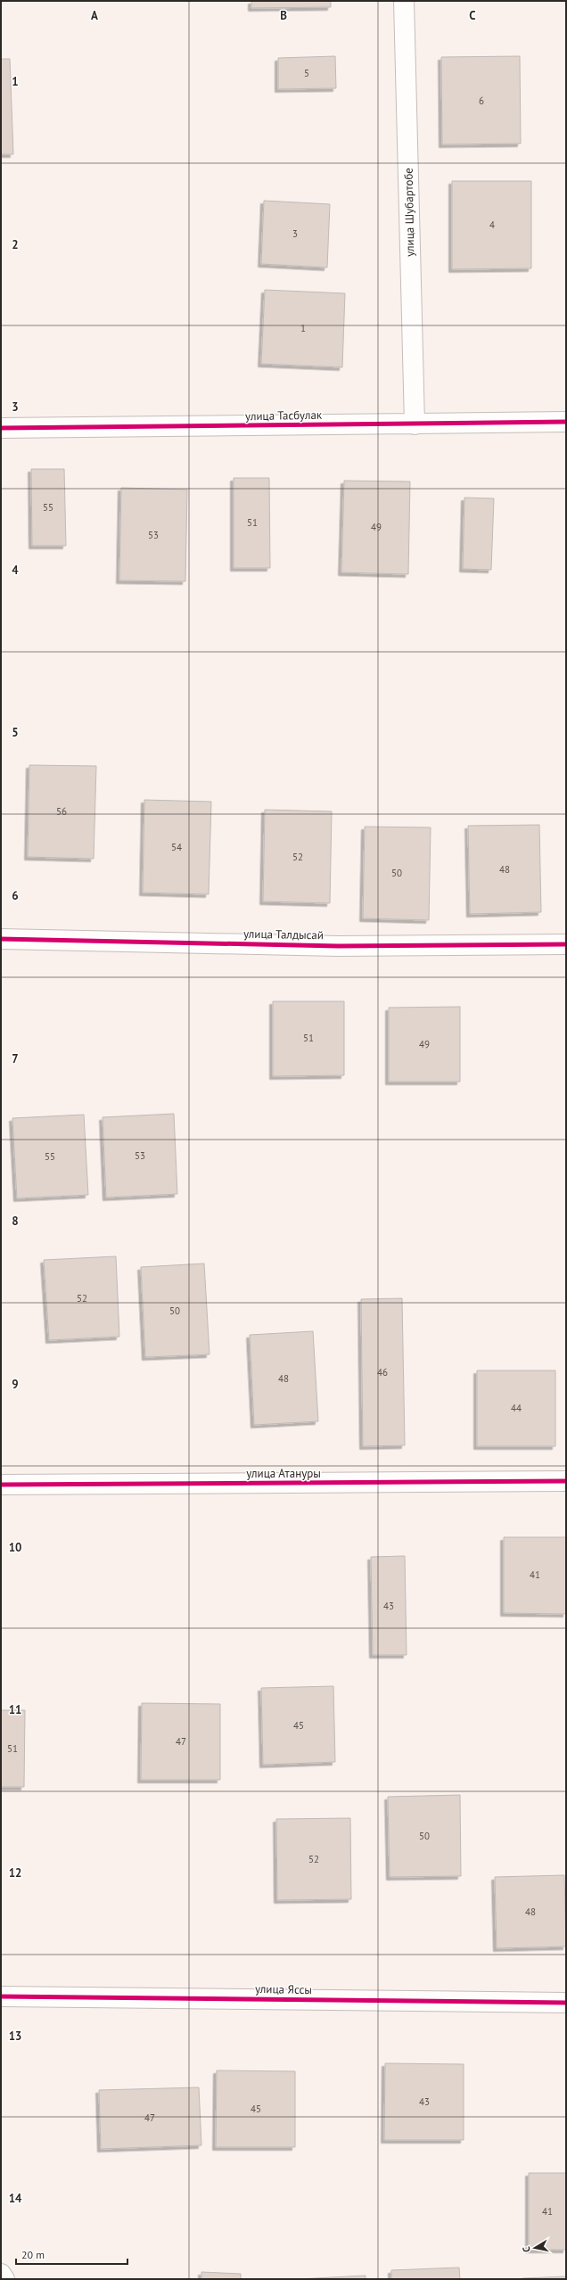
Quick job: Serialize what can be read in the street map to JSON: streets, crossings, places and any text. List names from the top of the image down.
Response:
{
  "streets": {
    "street": [
      "улица Шубартобе",
      "улица Тасбулак",
      "улица Талдысай",
      "улица Атануры",
      "улица Яссы"
    ]
  },
  "crossings": [
    ["улица Шубартобе", "улица Тасбулак"]
  ],
  "house_numbers": [
    "5",
    "6",
    "4",
    "3",
    "1",
    "55",
    "51",
    "49",
    "53",
    "56",
    "54",
    "52",
    "48",
    "50",
    "51",
    "49",
    "53",
    "55",
    "52",
    "50",
    "46",
    "48",
    "44",
    "41",
    "43",
    "45",
    "47",
    "51",
    "50",
    "52",
    "48",
    "43",
    "45",
    "47",
    "41"
  ],
  "scale_bar": "20 m",
  "north": "left",
  "grid": {
    "columns": ["A", "B", "C"],
    "rows": [
      "1",
      "2",
      "3",
      "4",
      "5",
      "6",
      "7",
      "8",
      "9",
      "10",
      "11",
      "12",
      "13",
      "14"
    ]
  }
}
